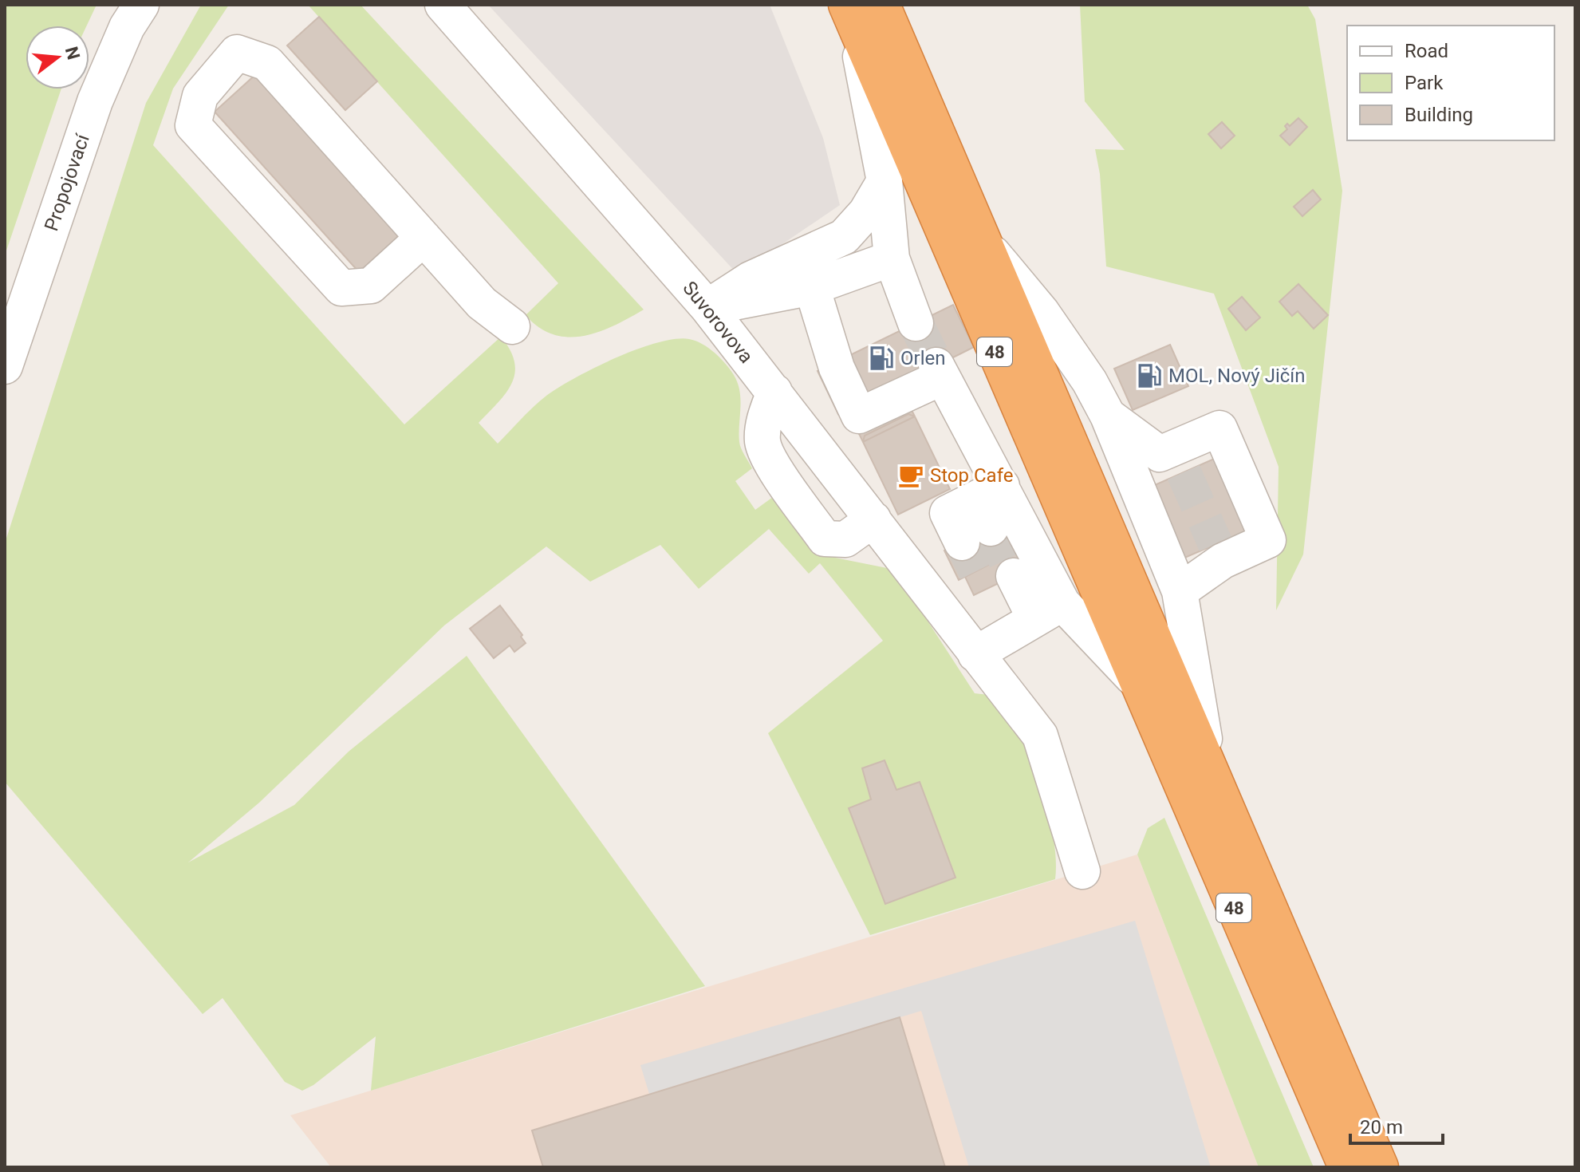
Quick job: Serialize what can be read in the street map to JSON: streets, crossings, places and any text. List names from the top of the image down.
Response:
{
  "streets": {
    "highway": ["48"],
    "street": ["Propojovací", "Suvorovova"]
  },
  "places": {
    "fuel station": ["Orlen", "MOL, Nový Jičín"],
    "cafe": ["Stop Cafe"]
  },
  "legend": ["Road", "Park", "Building"],
  "scale_bar": "20 m",
  "north": "right"
}
